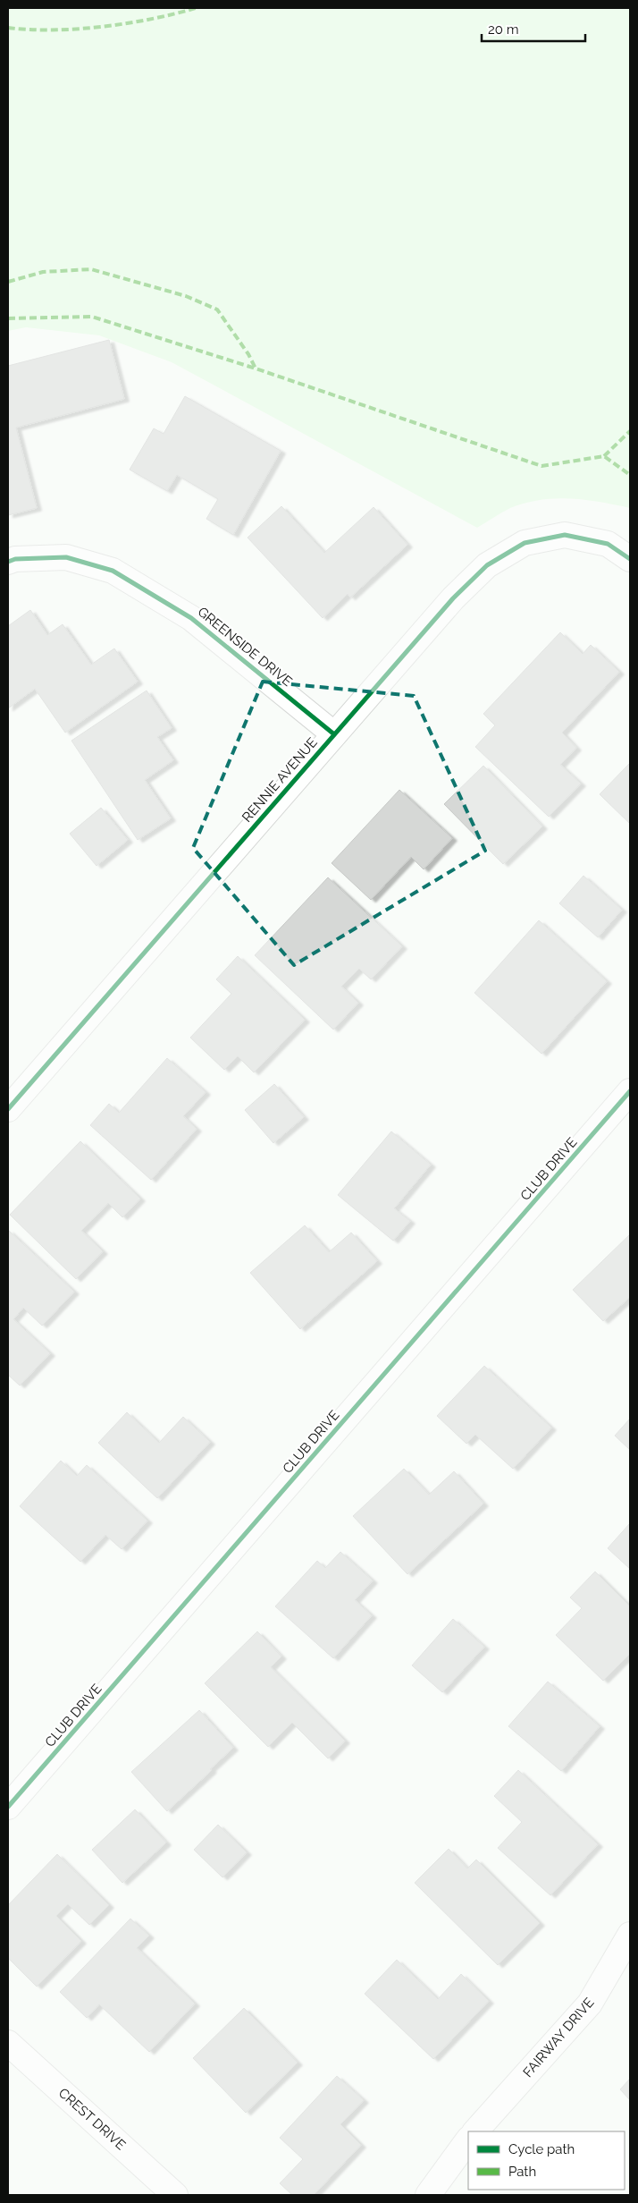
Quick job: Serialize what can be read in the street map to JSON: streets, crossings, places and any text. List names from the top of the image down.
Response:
{
  "streets": {
    "street": [
      "GREENSIDE DRIVE",
      "RENNIE AVENUE",
      "CLUB DRIVE",
      "FAIRWAY DRIVE",
      "CREST DRIVE"
    ]
  },
  "crossings": [
    ["GREENSIDE DRIVE", "RENNIE AVENUE"]
  ],
  "legend": ["Cycle path", "Path"],
  "scale_bar": "20 m"
}
